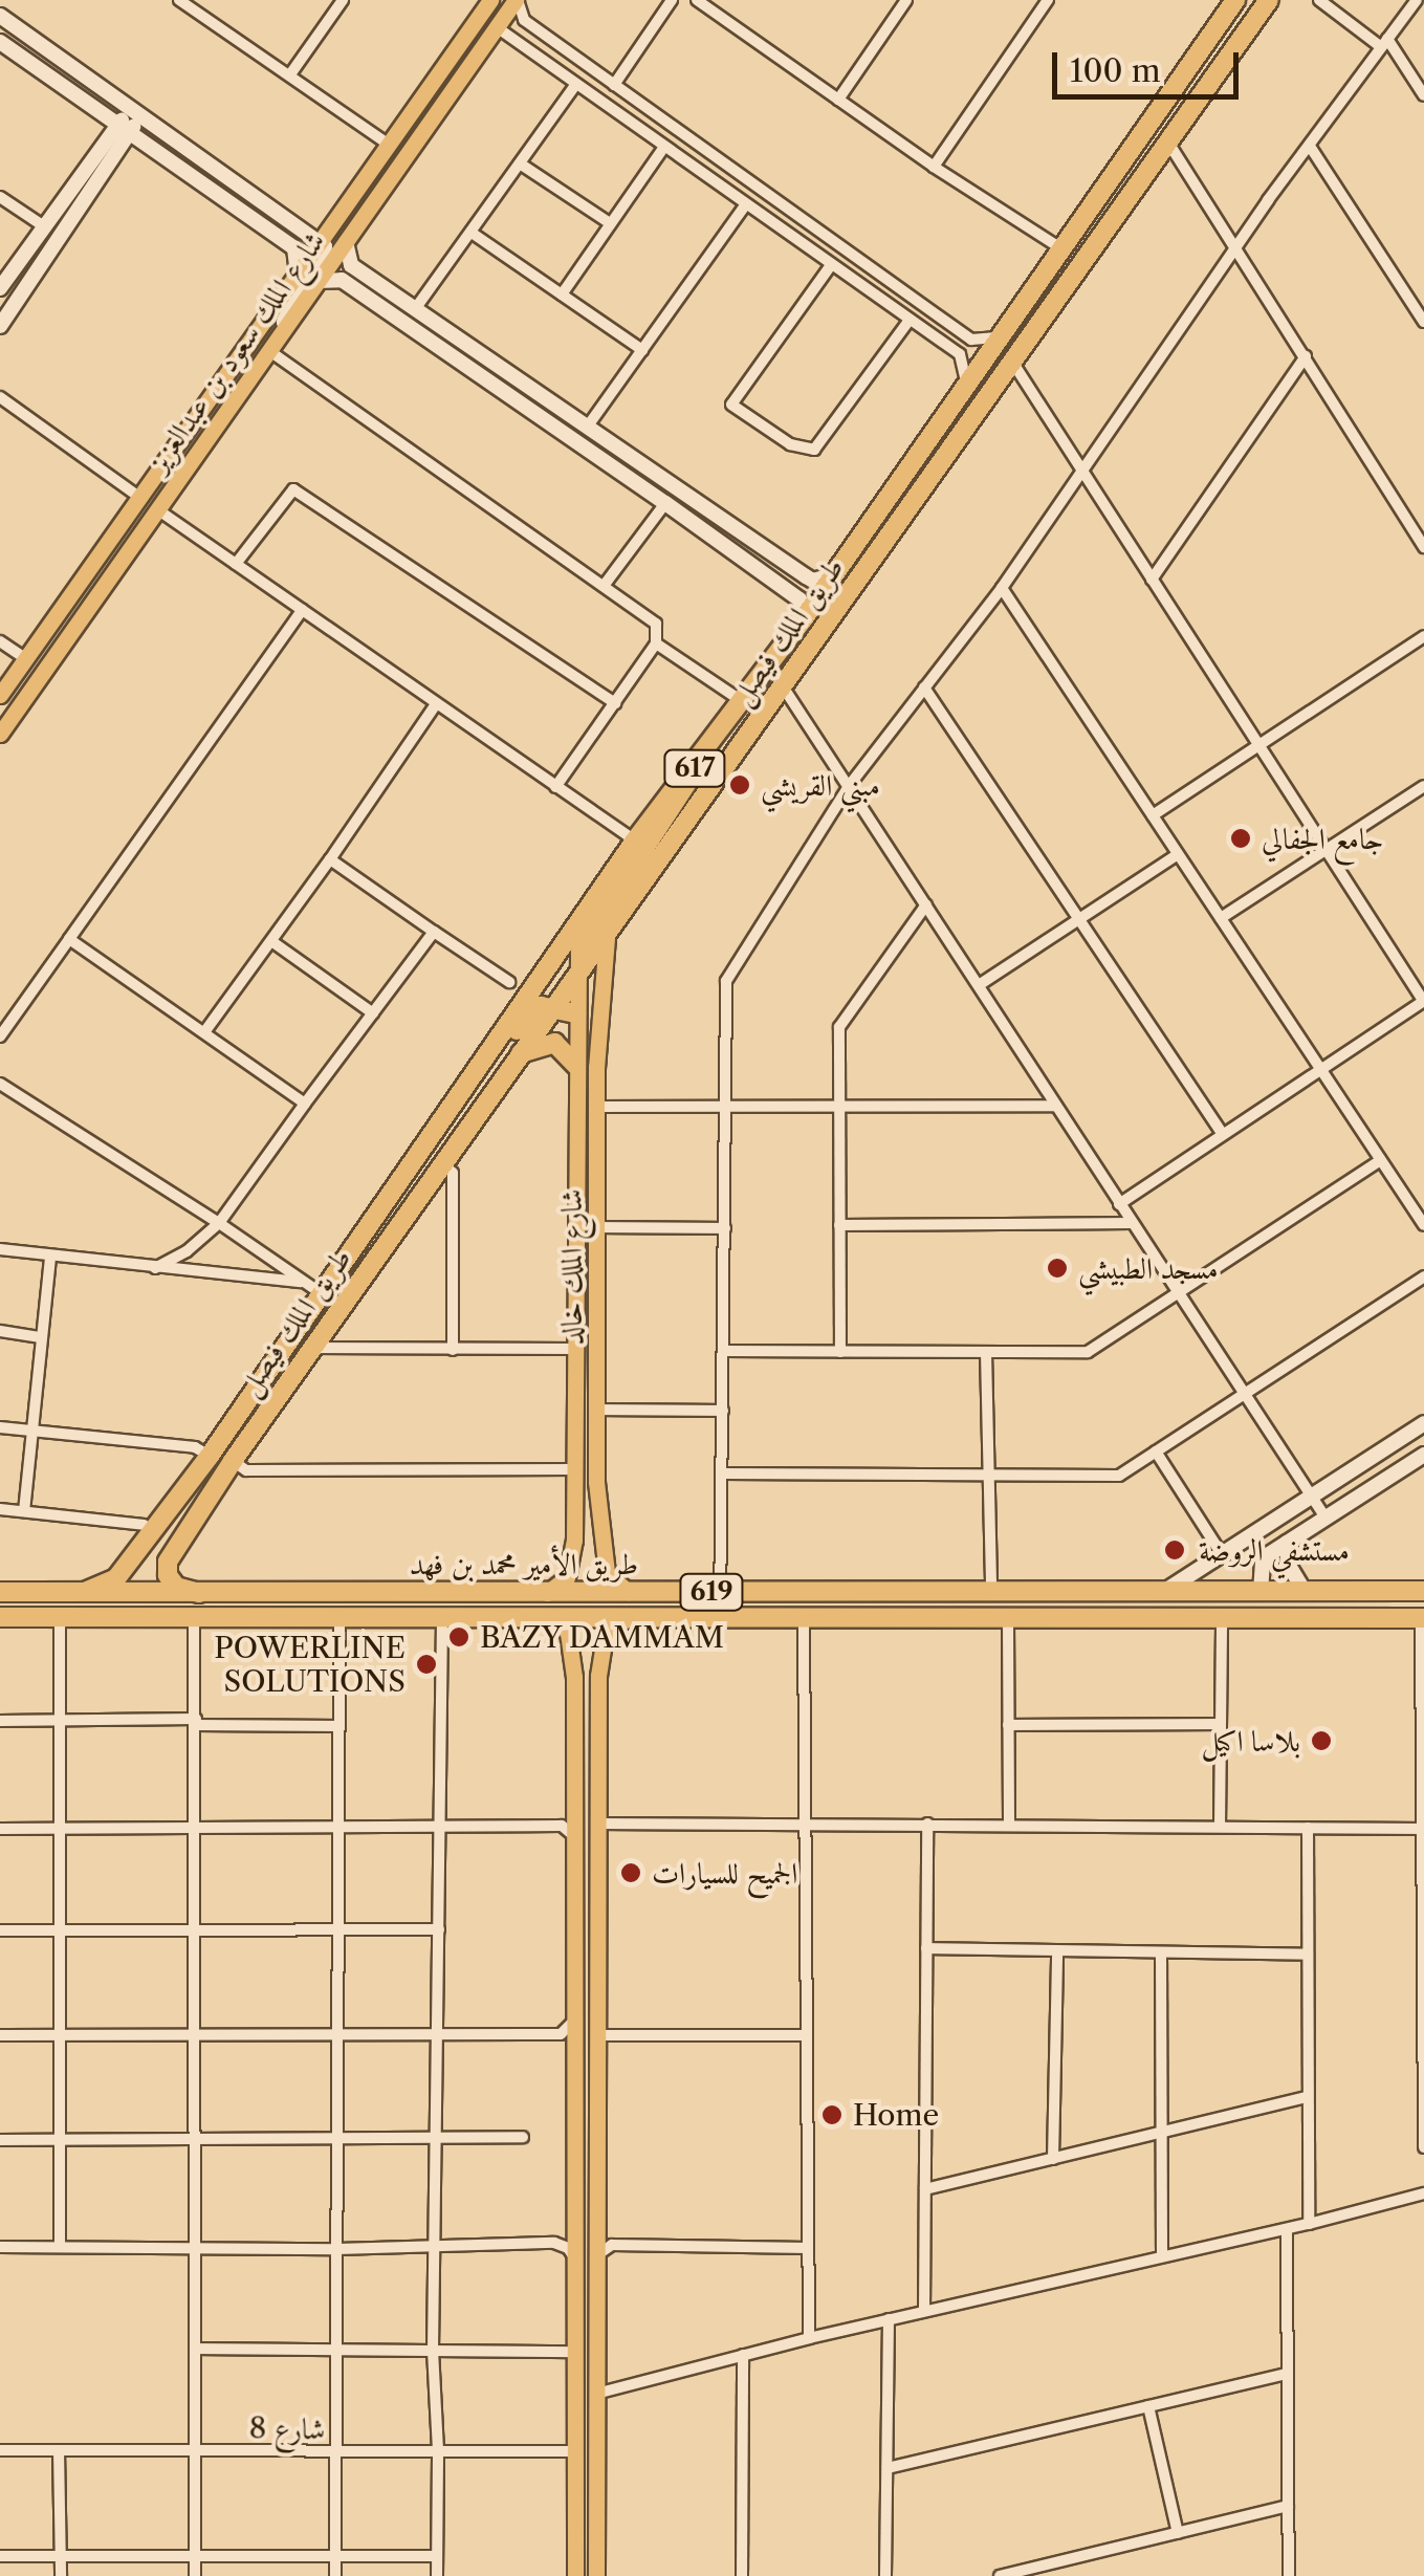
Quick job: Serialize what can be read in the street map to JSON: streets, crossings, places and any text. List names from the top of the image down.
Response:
{
  "streets": {
    "highway": [
      "طريق الملك فيصل",
      "617",
      "طريق الأمير محمد بن فهد",
      "619"
    ],
    "main road": ["شارع الملك سعود بن عبدالعزيز", "شارع الملك خالد"],
    "street": ["شارع 8"]
  },
  "crossings": [
    ["طريق الملك فيصل", "شارع الملك خالد"],
    ["طريق الملك فيصل", "طريق الأمير محمد بن فهد"],
    ["شارع الملك خالد", "طريق الأمير محمد بن فهد"]
  ],
  "places": [
    "مبني القريشي",
    "جامع الجفالي",
    "مسجد الطبيشي",
    "مستشفي الروضة",
    "BAZY DAMMAM",
    "POWERLINE SOLUTIONS",
    "بلاسا اكيل",
    "الجميح للسيارات",
    "Home"
  ],
  "scale_bar": "100 m"
}
